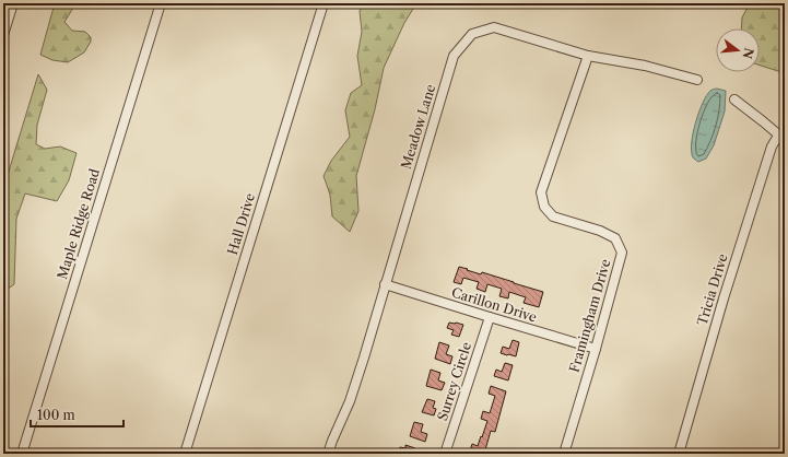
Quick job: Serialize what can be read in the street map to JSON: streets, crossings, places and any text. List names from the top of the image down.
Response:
{
  "streets": {
    "street": [
      "Meadow Lane",
      "Maple Ridge Road",
      "Hall Drive",
      "Tricia Drive",
      "Carillon Drive",
      "Framingham Drive",
      "Surrey Circle"
    ]
  },
  "crossings": [
    ["Meadow Lane", "Carillon Drive"],
    ["Meadow Lane", "Framingham Drive"],
    ["Carillon Drive", "Framingham Drive"],
    ["Carillon Drive", "Surrey Circle"]
  ],
  "scale_bar": "100 m",
  "north": "right"
}
